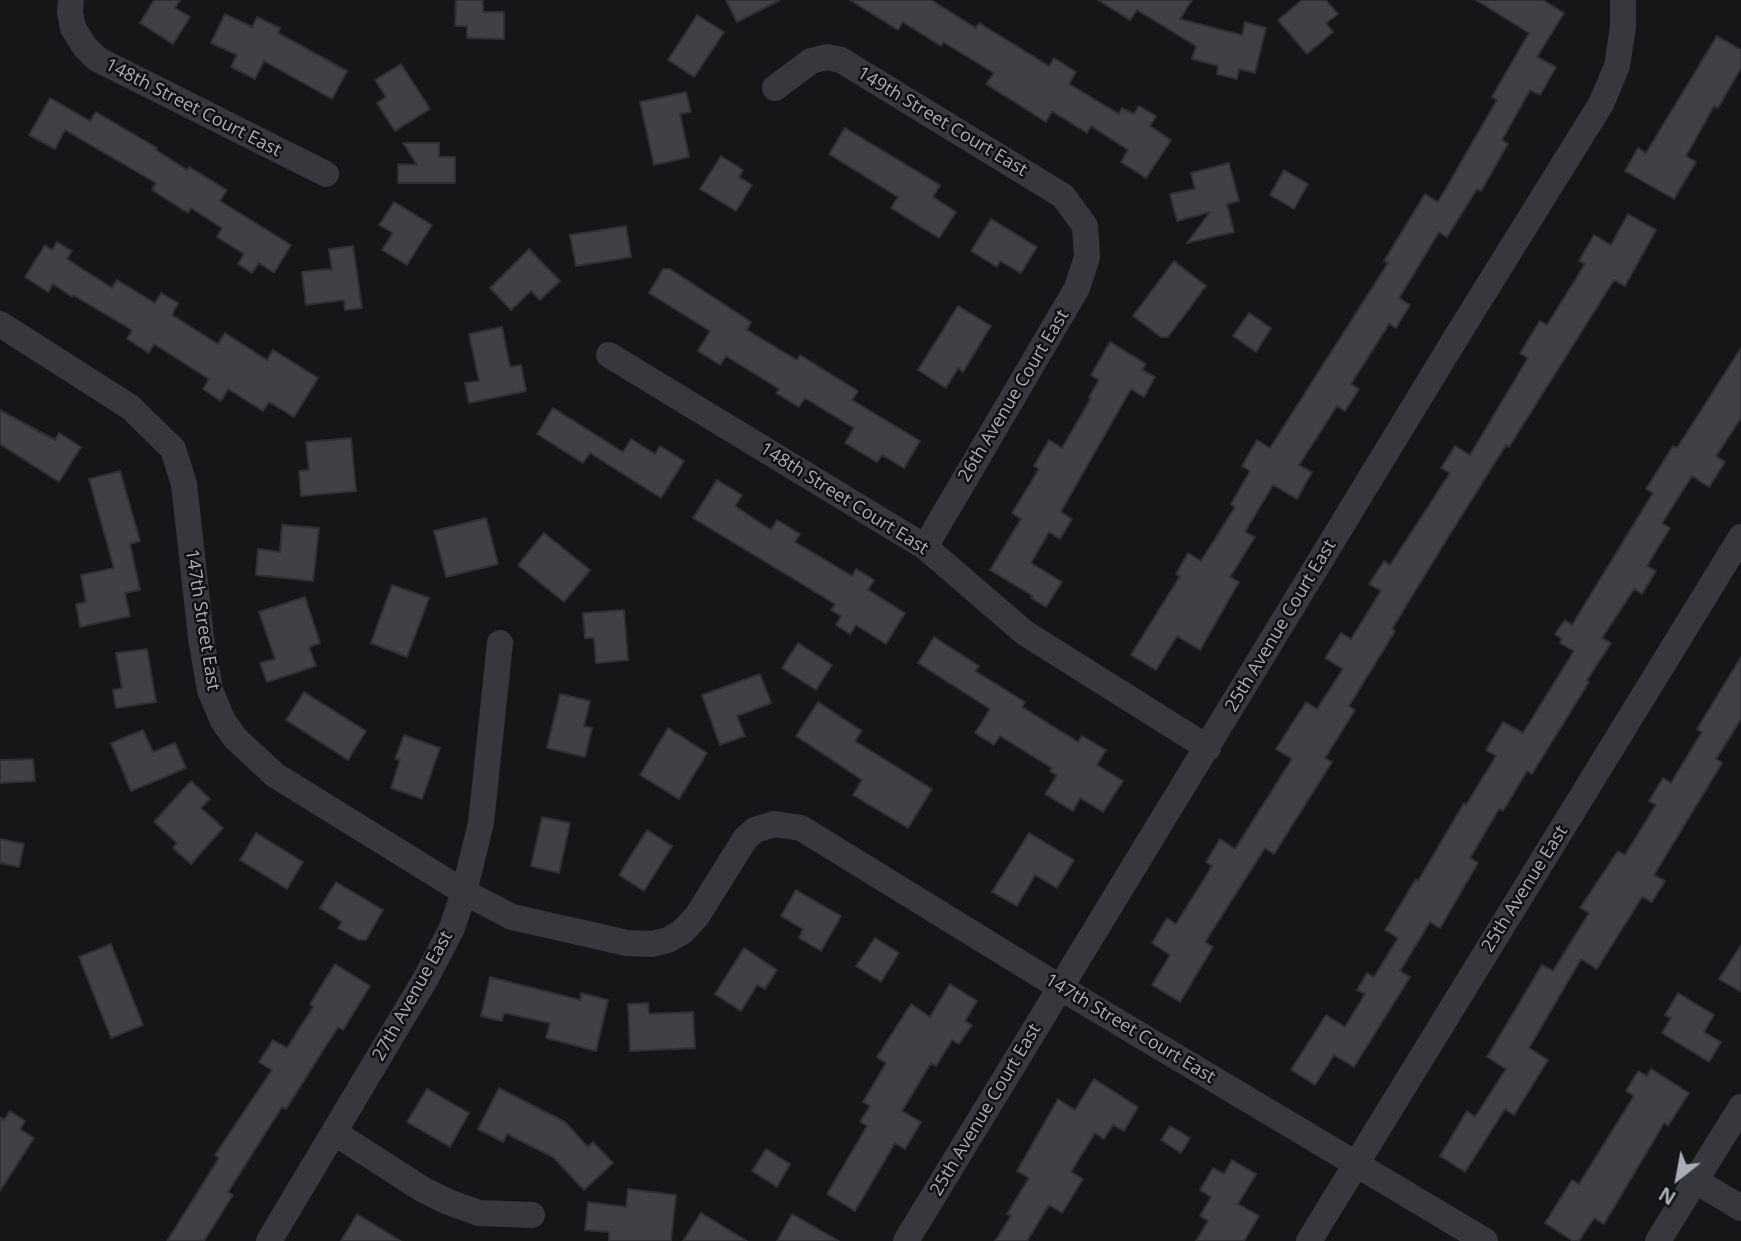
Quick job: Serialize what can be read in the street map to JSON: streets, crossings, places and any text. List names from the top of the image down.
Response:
{
  "streets": {
    "street": [
      "148th Street Court East",
      "149th Street Court East",
      "26th Avenue Court East",
      "147th Street East",
      "25th Avenue Court East",
      "25th Avenue East",
      "27th Avenue East",
      "147th Street Court East"
    ]
  },
  "crossings": [
    ["148th Street Court East", "26th Avenue Court East"],
    ["148th Street Court East", "25th Avenue Court East"],
    ["149th Street Court East", "26th Avenue Court East"],
    ["147th Street East", "27th Avenue East"],
    ["147th Street East", "147th Street Court East"],
    ["25th Avenue Court East", "147th Street Court East"],
    ["25th Avenue East", "147th Street Court East"]
  ],
  "north": "bottom left"
}
